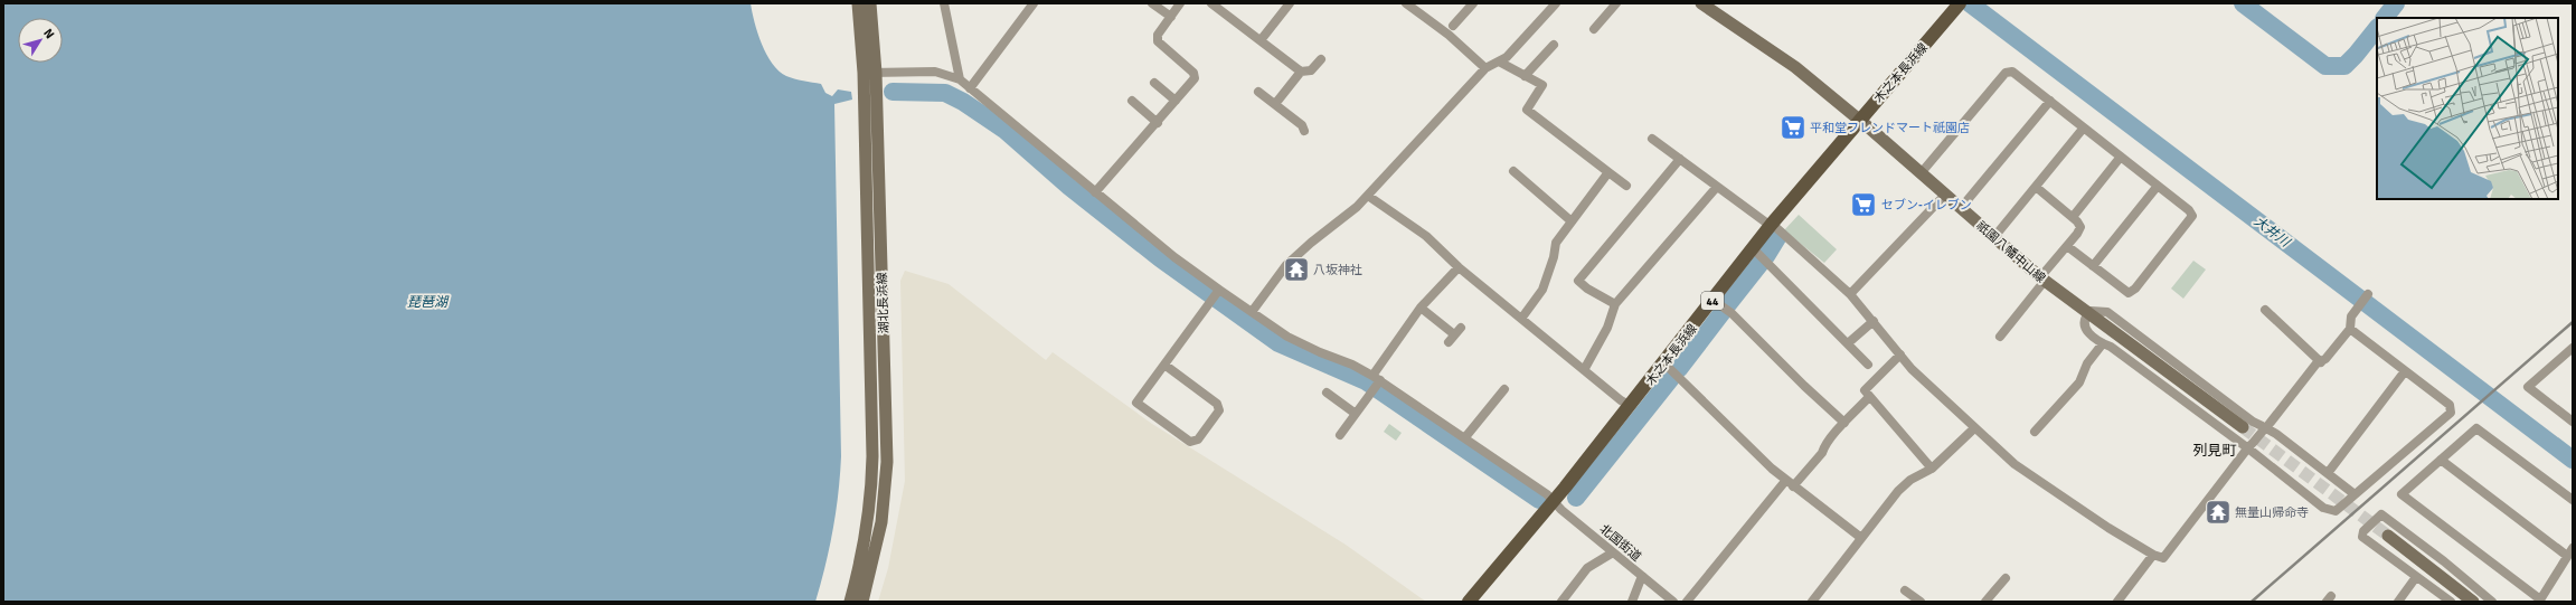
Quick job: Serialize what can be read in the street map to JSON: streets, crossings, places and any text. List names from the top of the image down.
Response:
{
  "streets": {
    "main road": [
      "木之本長浜線",
      "祇園八幡中山線",
      "44",
      "湖北長浜線"
    ],
    "street": ["北国街道"]
  },
  "crossings": [
    ["木之本長浜線", "祇園八幡中山線"],
    ["木之本長浜線", "北国街道"]
  ],
  "districts": ["列見町"],
  "water": ["大井川", "琵琶湖"],
  "places": {
    "supermarket": ["平和堂フレンドマート祇園店", "セブン-イレブン"],
    "temple": ["八坂神社", "無量山帰命寺"]
  },
  "north": "top right"
}
